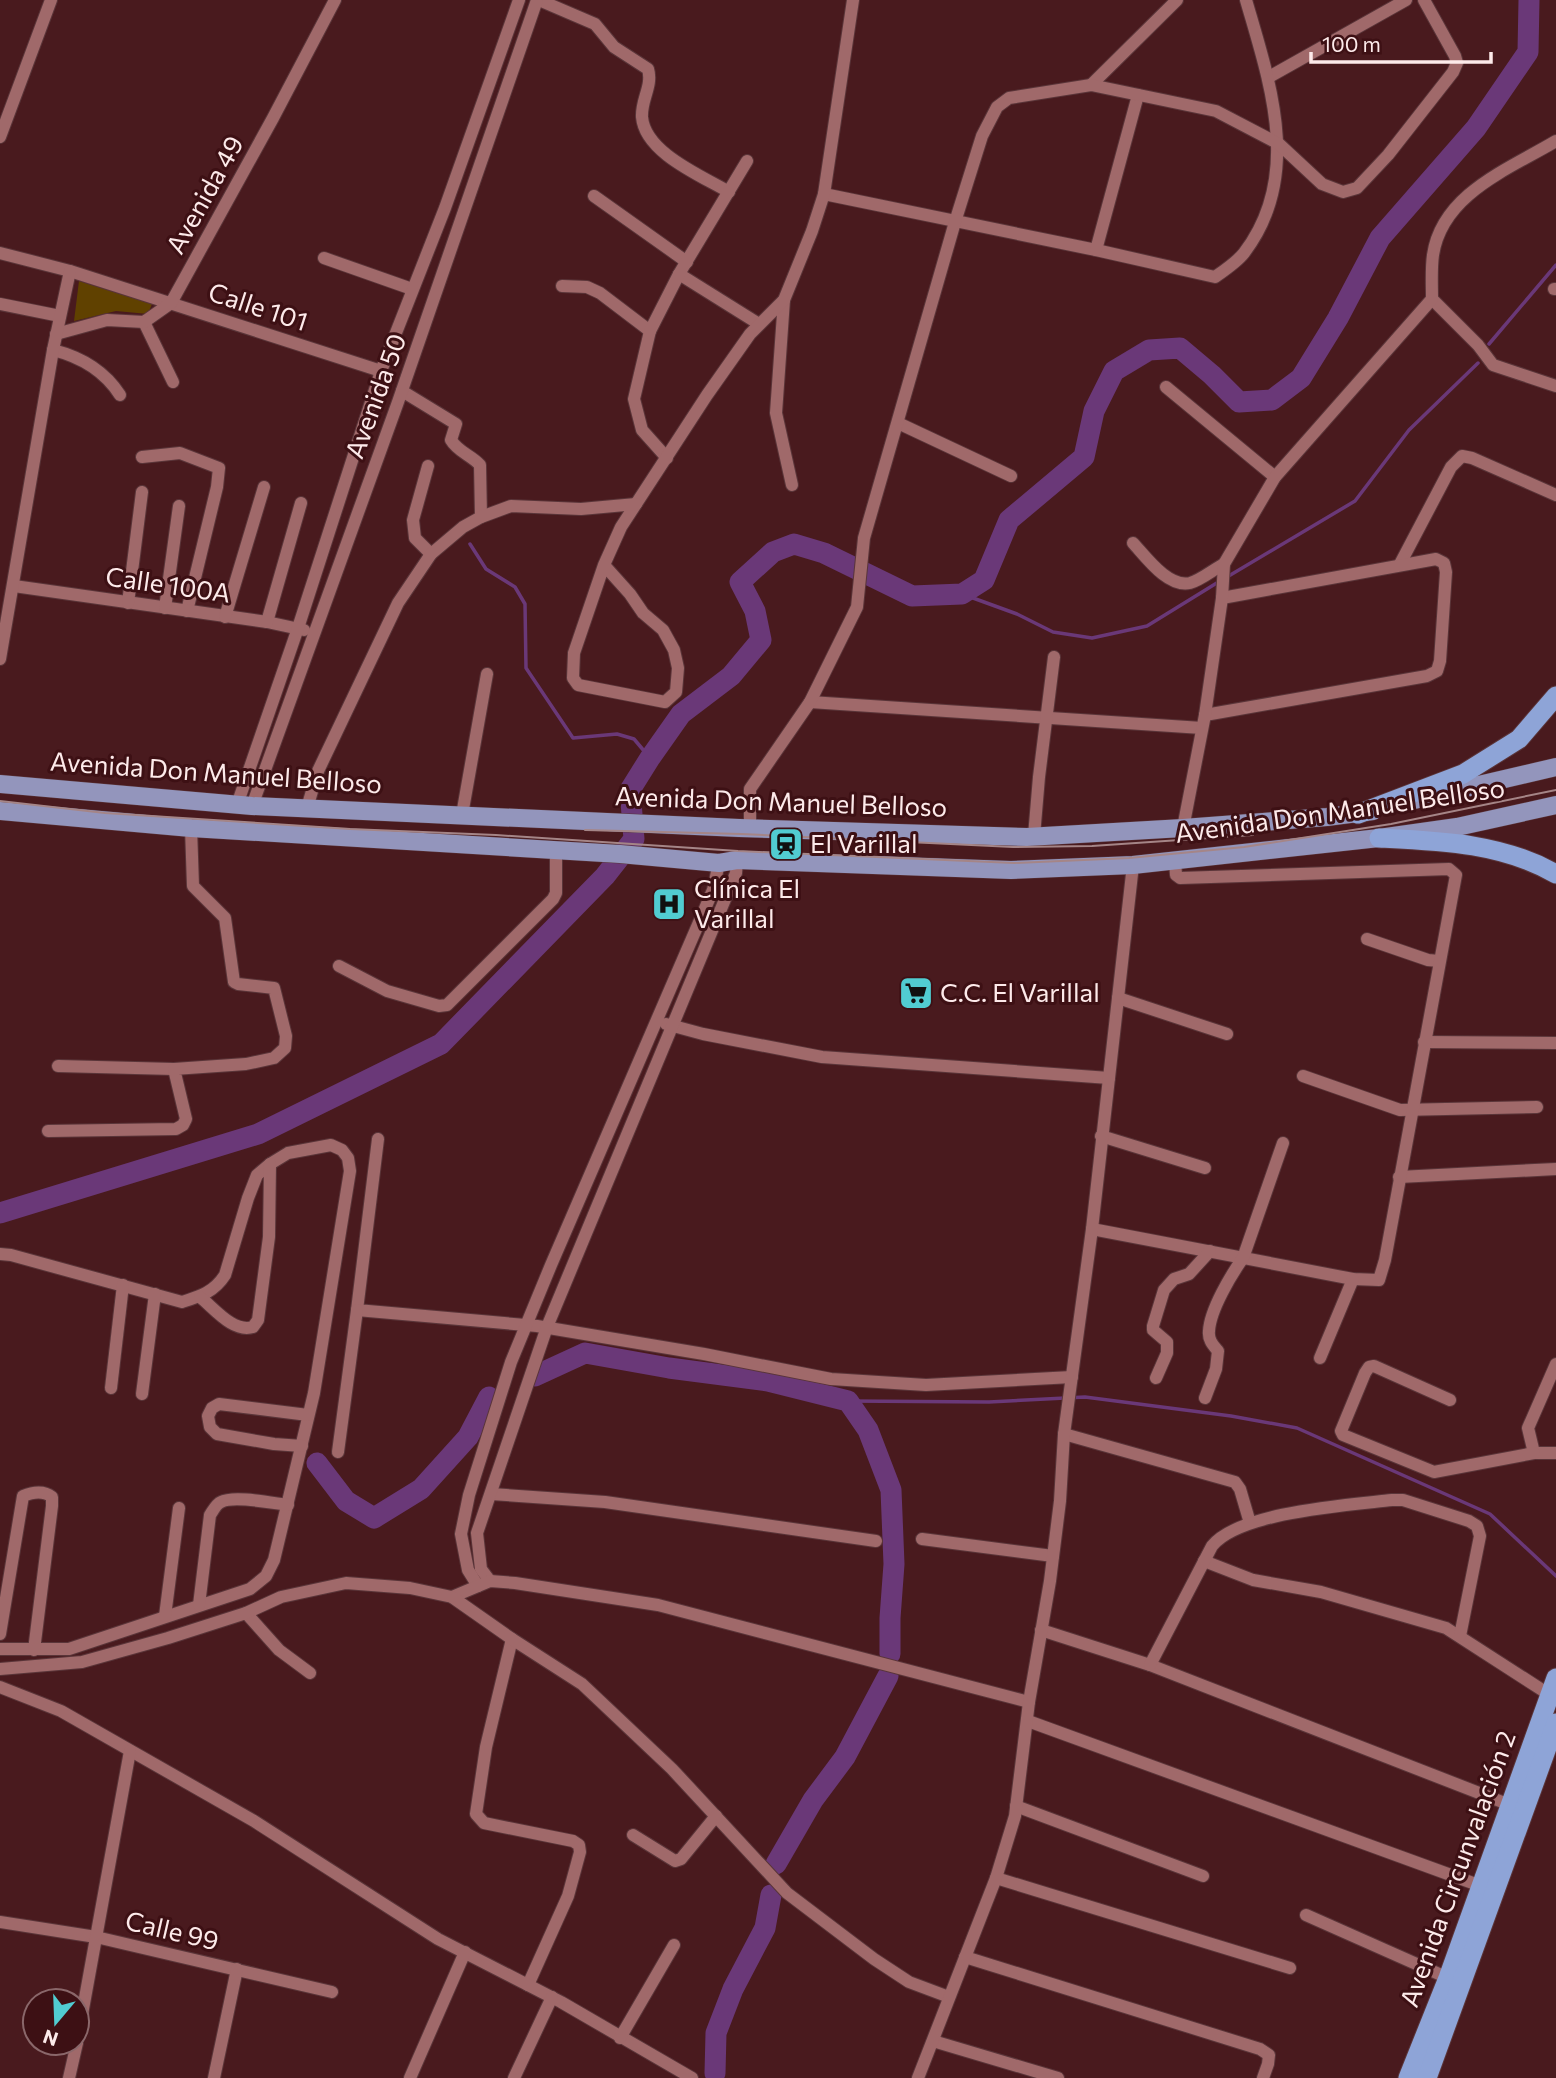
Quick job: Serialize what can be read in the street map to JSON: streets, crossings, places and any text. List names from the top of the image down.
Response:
{
  "streets": {
    "highway": ["Avenida Circunvalación 2"],
    "main road": ["Avenida Don Manuel Belloso"],
    "street": [
      "Avenida 49",
      "Calle 101",
      "Avenida 50",
      "Calle 100A",
      "Calle 99"
    ]
  },
  "crossings": [
    ["Avenida 49", "Calle 101"],
    ["Calle 101", "Avenida 50"],
    ["Avenida 50", "Calle 100A"],
    ["Avenida 50", "Avenida Don Manuel Belloso"]
  ],
  "places": {
    "station": ["El Varillal"],
    "hospital": ["Clínica El Varillal"],
    "supermarket": ["C.C. El Varillal"]
  },
  "scale_bar": "100 m",
  "north": "bottom"
}
